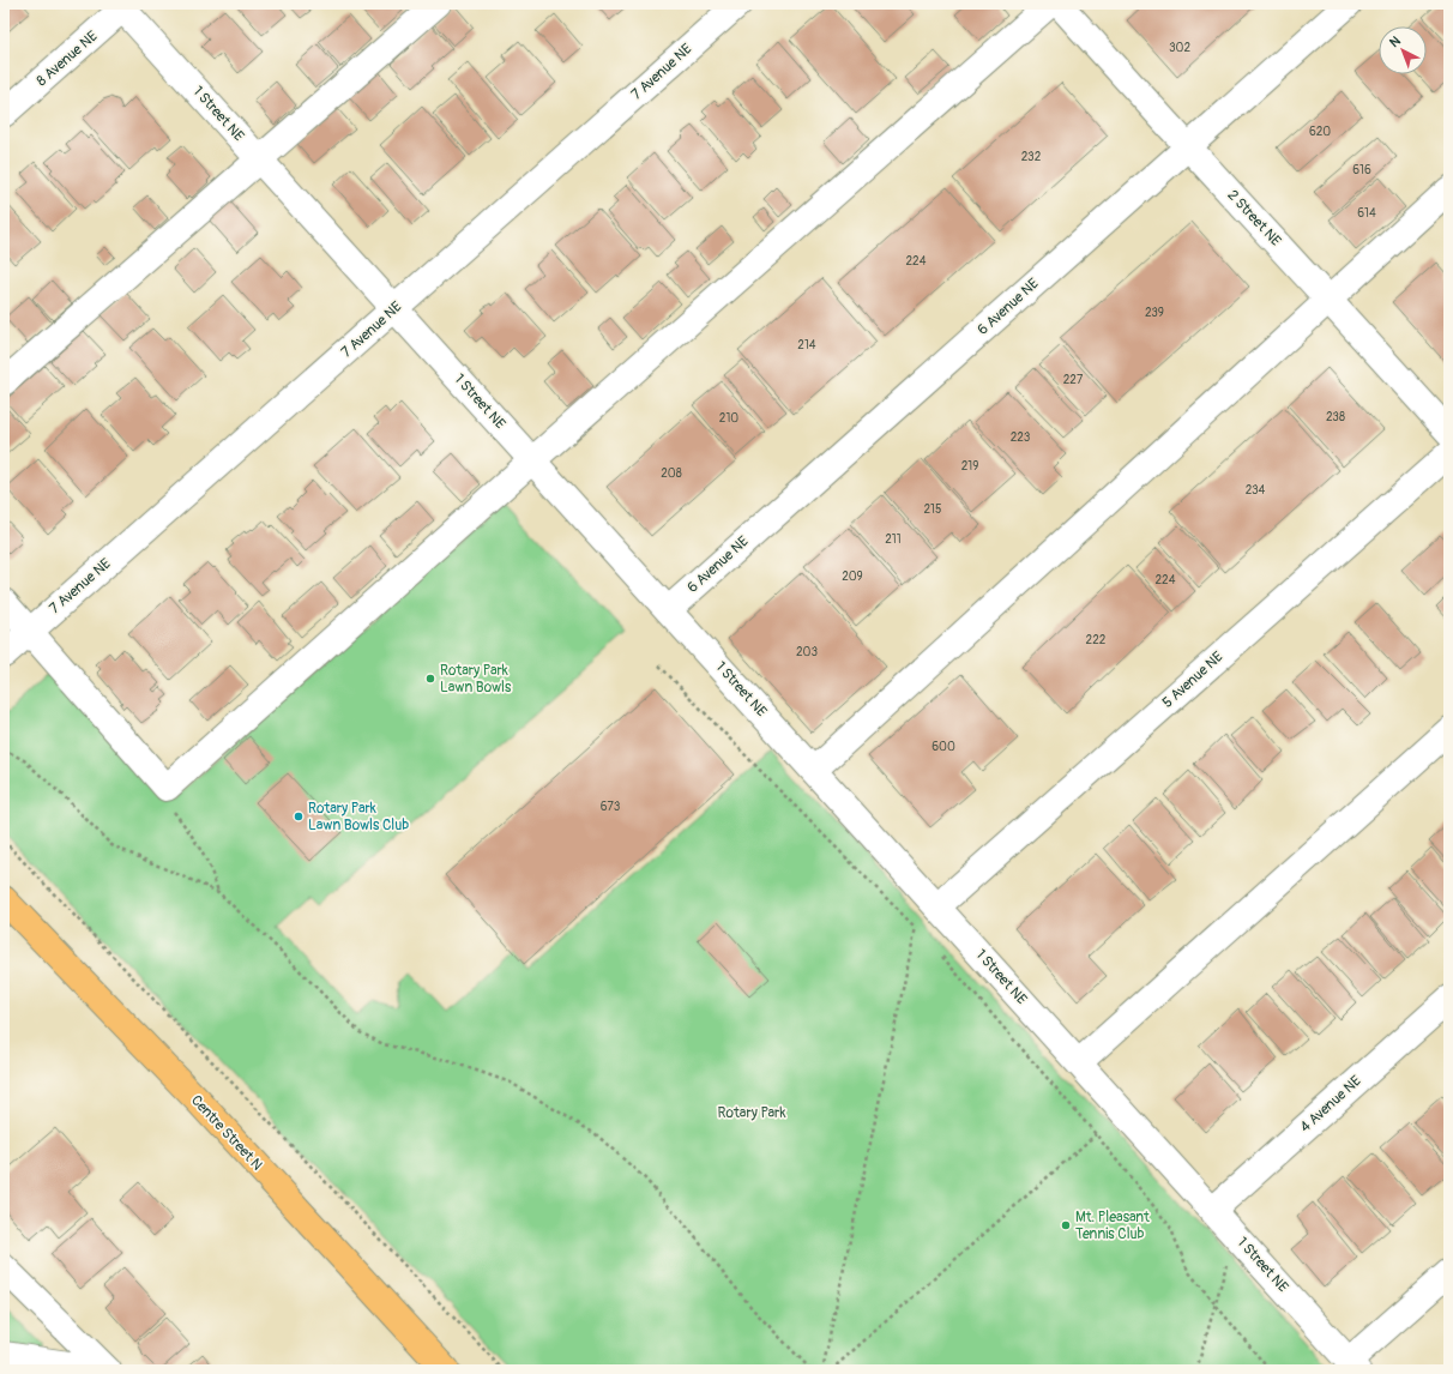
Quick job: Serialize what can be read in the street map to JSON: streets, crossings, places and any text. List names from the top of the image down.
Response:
{
  "streets": {
    "main road": ["Centre Street N"],
    "street": [
      "8 Avenue NE",
      "7 Avenue NE",
      "1 Street NE",
      "2 Street NE",
      "6 Avenue NE",
      "5 Avenue NE",
      "4 Avenue NE"
    ]
  },
  "crossings": [
    ["8 Avenue NE", "1 Street NE"],
    ["7 Avenue NE", "1 Street NE"],
    ["1 Street NE", "6 Avenue NE"],
    ["1 Street NE", "5 Avenue NE"],
    ["1 Street NE", "4 Avenue NE"],
    ["2 Street NE", "6 Avenue NE"]
  ],
  "parks": ["Rotary Park"],
  "places": ["Rotary Park Lawn Bowls", "Rotary Park Lawn Bowls Club", "Mt. Pleasant Tennis Club"],
  "house_numbers": [
    "302",
    "620",
    "232",
    "616",
    "614",
    "224",
    "239",
    "214",
    "227",
    "238",
    "210",
    "223",
    "219",
    "208",
    "234",
    "215",
    "211",
    "209",
    "224",
    "222",
    "203",
    "600",
    "673"
  ],
  "north": "top left"
}
